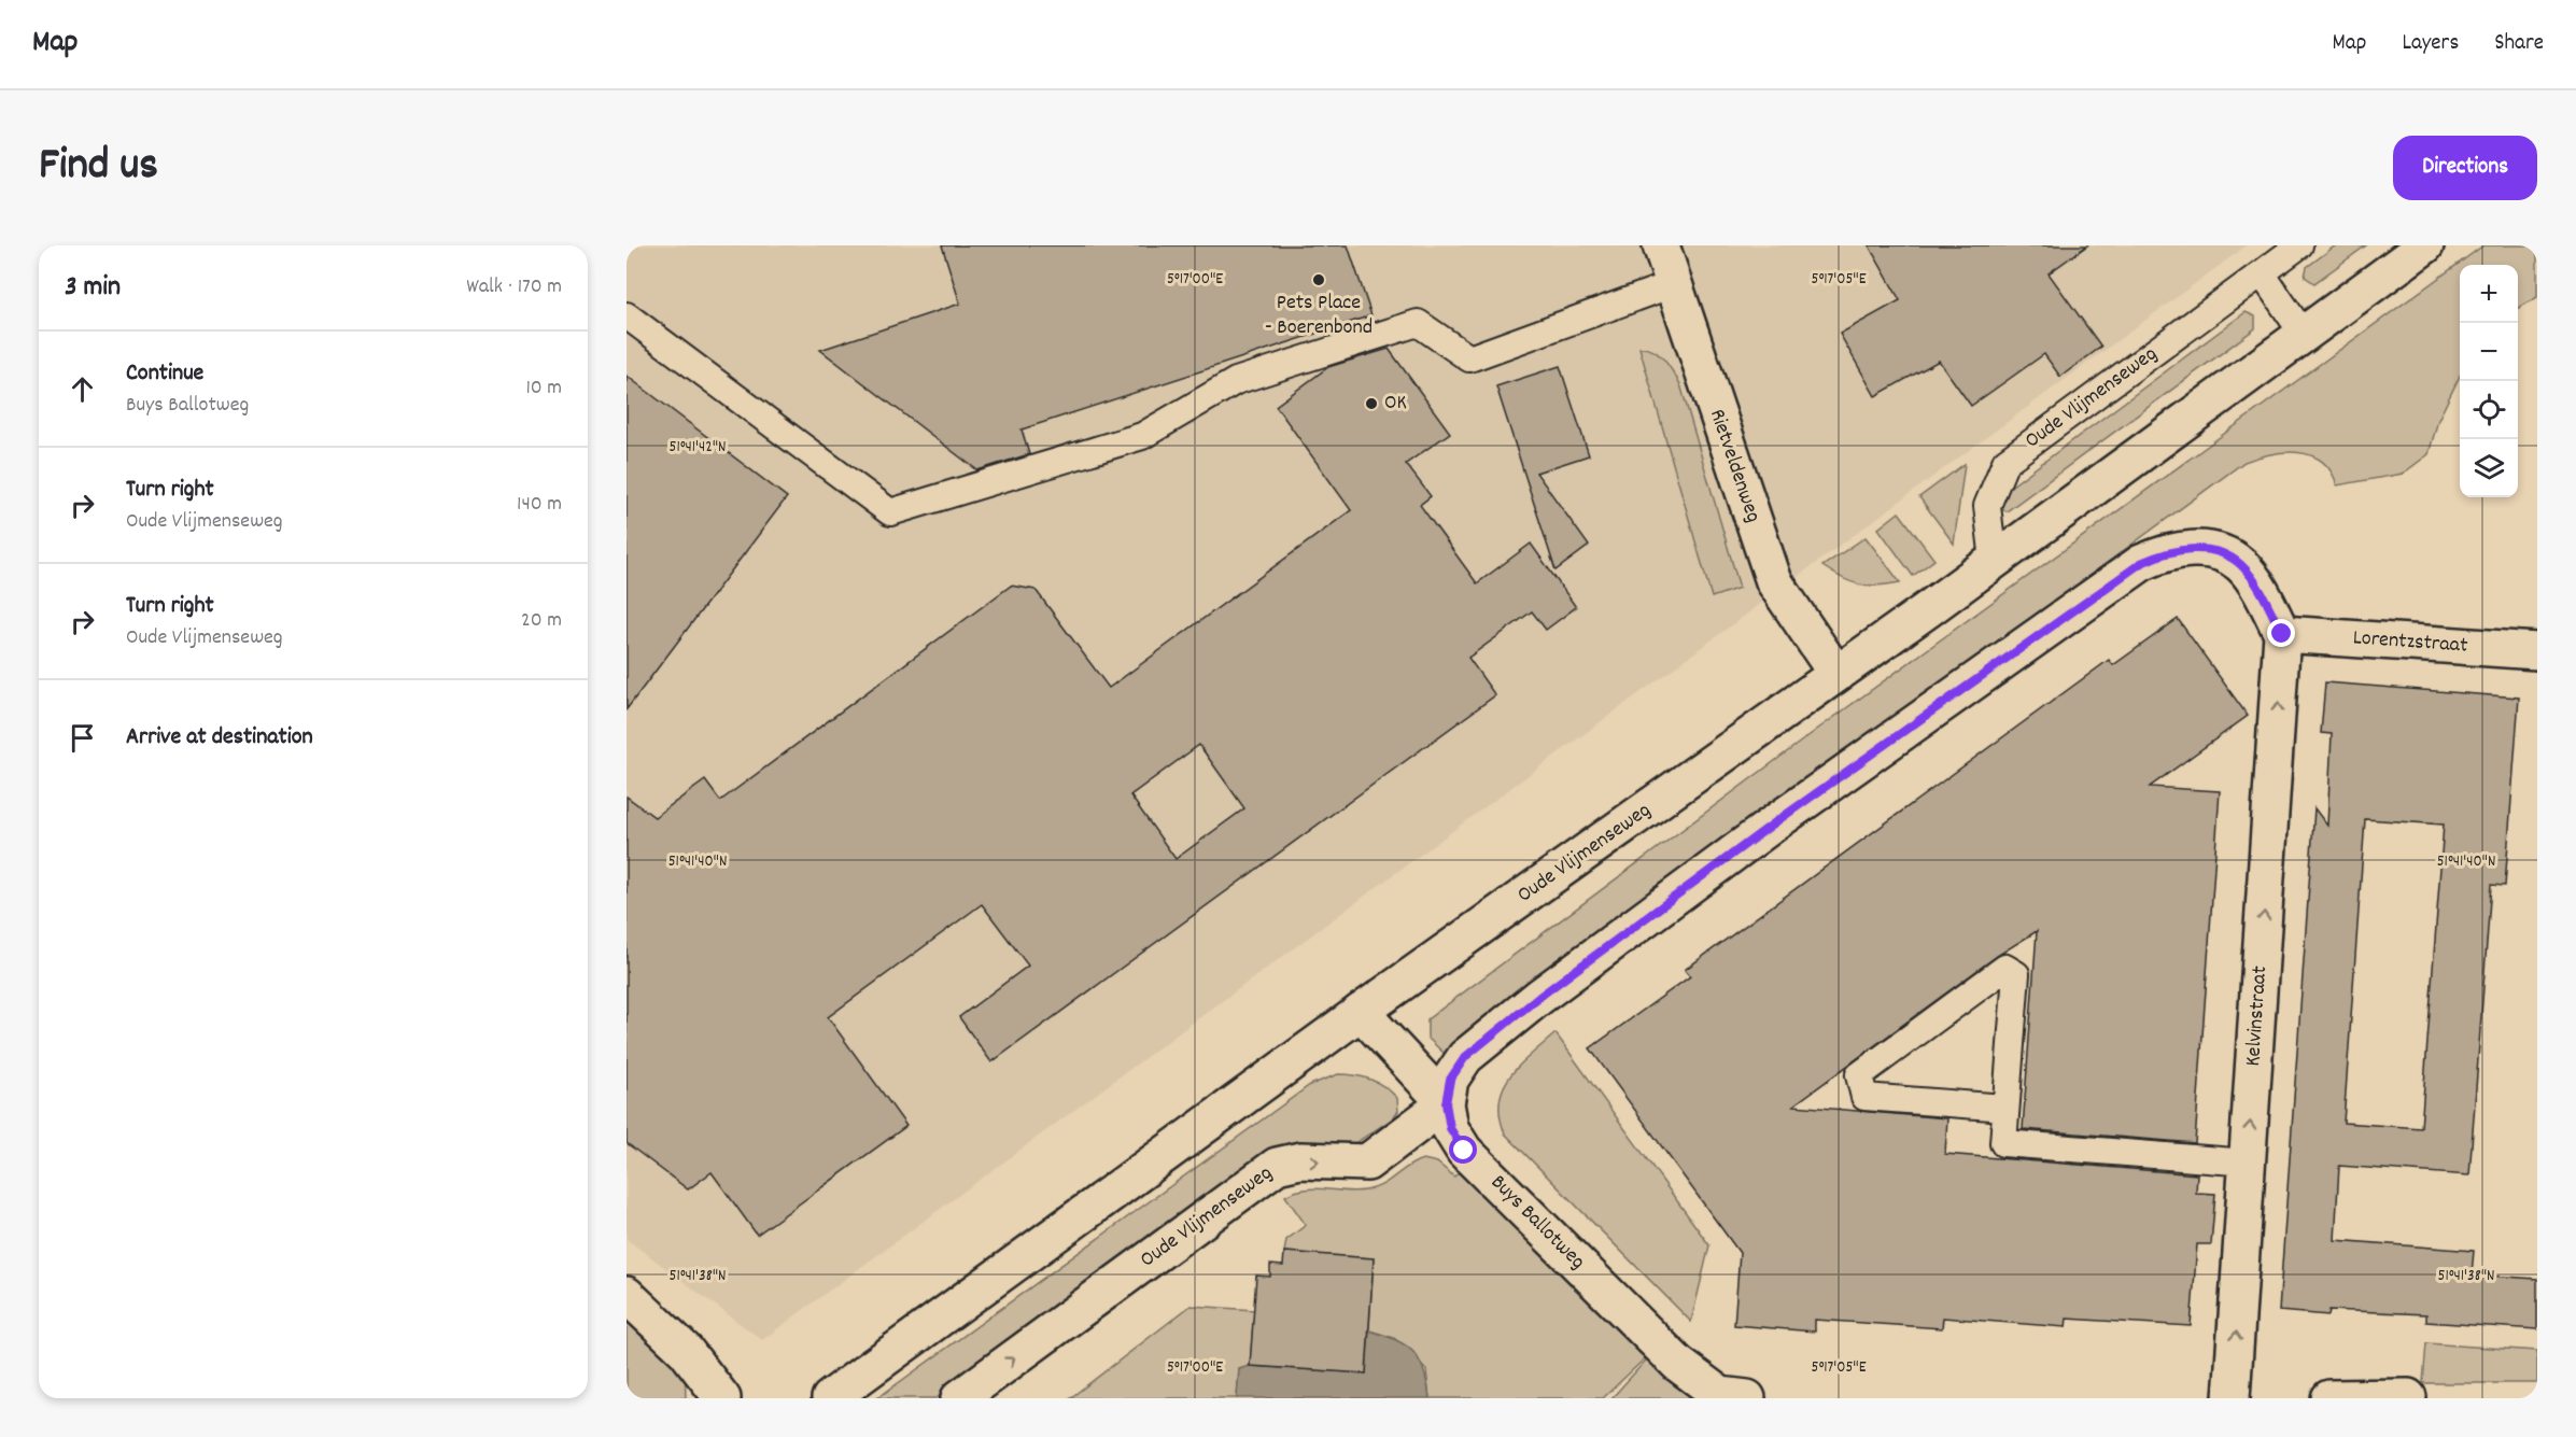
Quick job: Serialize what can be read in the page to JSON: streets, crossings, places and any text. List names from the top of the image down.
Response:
{
  "streets": {
    "street": [
      "Oude Vlijmenseweg",
      "Rietveldenweg",
      "Lorentzstraat",
      "Kelvinstraat",
      "Buys Ballotweg"
    ]
  },
  "crossings": [
    ["Oude Vlijmenseweg", "Rietveldenweg"],
    ["Oude Vlijmenseweg", "Buys Ballotweg"],
    ["Lorentzstraat", "Kelvinstraat"]
  ],
  "one_way": ["Kelvinstraat"],
  "places": ["Pets Place - Boerenbond", "OK"],
  "page": {
    "header": "Map",
    "nav": ["Map", "Layers", "Share"],
    "title": "Find us",
    "buttons": "Directions",
    "heading": ["3 min", "Walk · 170 m"],
    "map_buttons": ["+", "−"],
    "list": [
      ["Continue", "Buys Ballotweg", "10 m"],
      ["Turn right", "Oude Vlijmenseweg", "140 m"],
      ["Turn right", "Oude Vlijmenseweg", "20 m"],
      "Arrive at destination"
    ]
  },
  "coordinates": [
    "5°17'00\"E",
    "5°17'05\"E",
    "51°41'42\"N",
    "51°41'40\"N",
    "51°41'38\"N"
  ]
}
